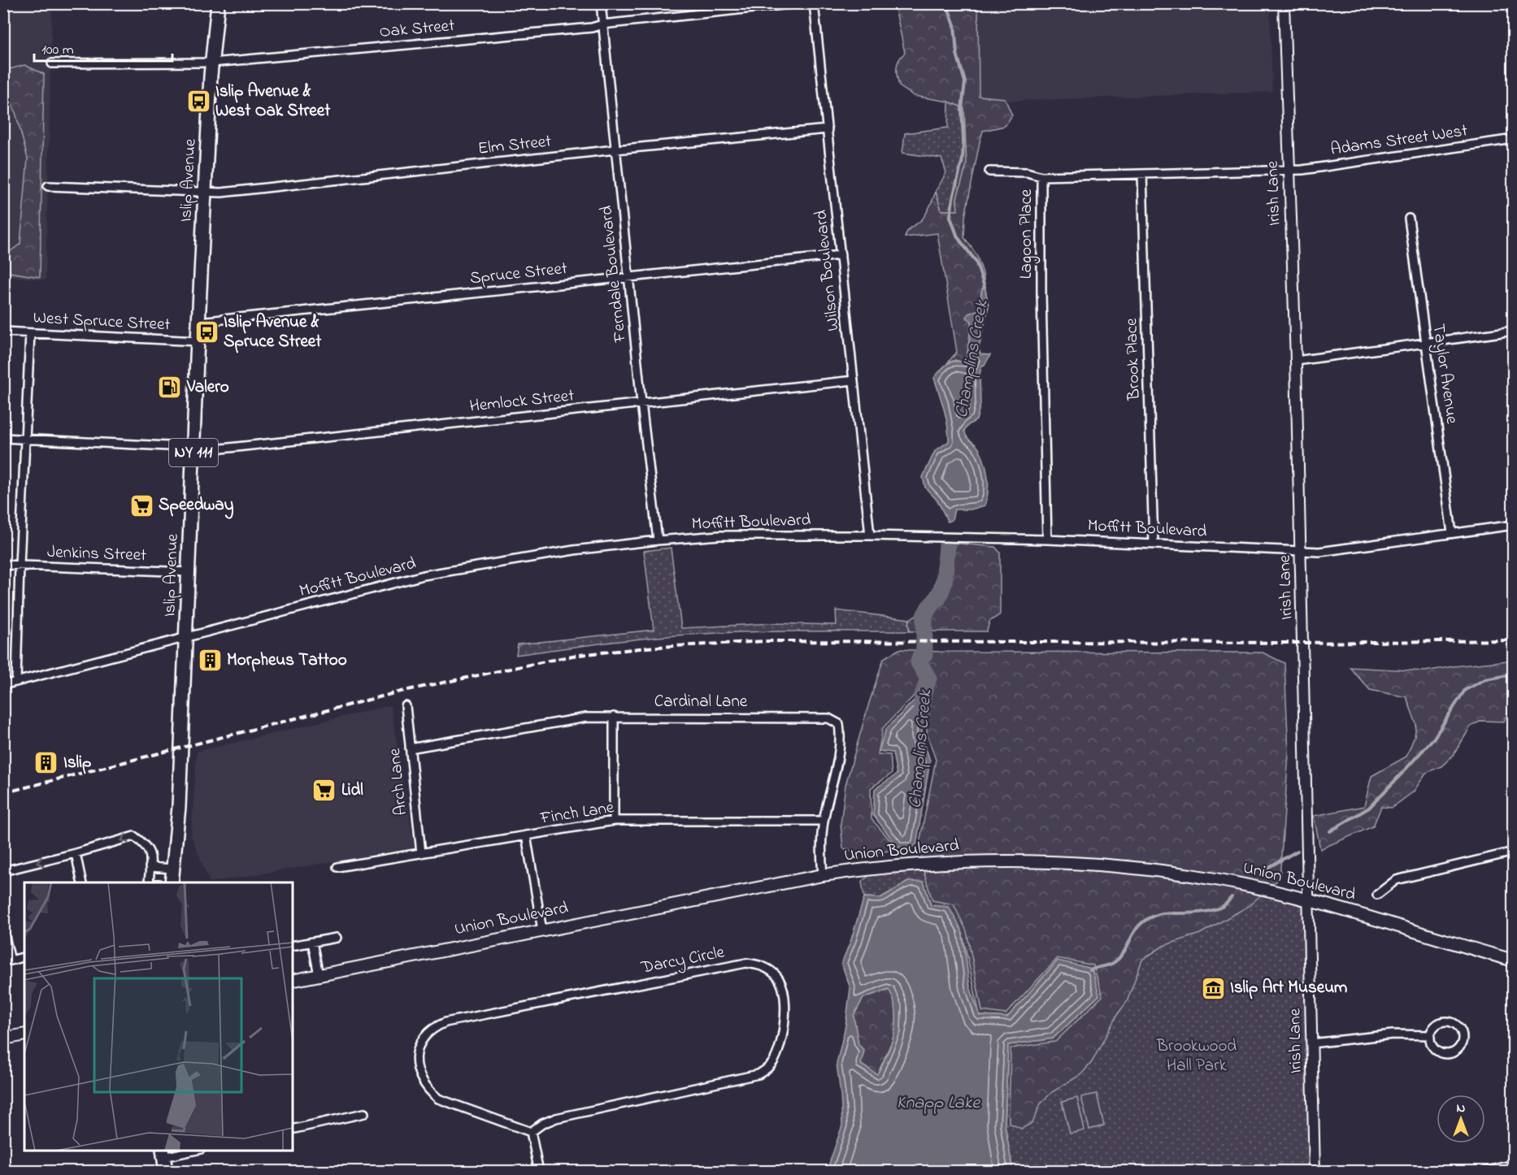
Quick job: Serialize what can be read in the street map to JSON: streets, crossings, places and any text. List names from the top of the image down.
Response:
{
  "streets": {
    "main road": ["Islip Avenue", "NY 111", "Union Boulevard"],
    "street": [
      "Oak Street",
      "Adams Street West",
      "Elm Street",
      "Irish Lane",
      "Lagoon Place",
      "Wilson Boulevard",
      "Spruce Street",
      "Ferndale Boulevard",
      "West Spruce Street",
      "Brook Place",
      "Taylor Avenue",
      "Hemlock Street",
      "Moffitt Boulevard",
      "Jenkins Street",
      "Cardinal Lane",
      "Arch Lane",
      "Finch Lane",
      "Darcy Circle"
    ]
  },
  "crossings": [
    ["Oak Street", "Islip Avenue"],
    ["Oak Street", "Ferndale Boulevard"],
    ["Adams Street West", "Irish Lane"],
    ["Adams Street West", "Lagoon Place"],
    ["Elm Street", "Islip Avenue"],
    ["Elm Street", "Wilson Boulevard"],
    ["Elm Street", "Ferndale Boulevard"],
    ["Islip Avenue", "Spruce Street"],
    ["Islip Avenue", "West Spruce Street"],
    ["Islip Avenue", "Hemlock Street"],
    ["Islip Avenue", "Moffitt Boulevard"],
    ["Islip Avenue", "Jenkins Street"],
    ["Irish Lane", "Lagoon Place"],
    ["Irish Lane", "Moffitt Boulevard"],
    ["Irish Lane", "Union Boulevard"],
    ["Lagoon Place", "Brook Place"],
    ["Lagoon Place", "Moffitt Boulevard"],
    ["Wilson Boulevard", "Spruce Street"],
    ["Wilson Boulevard", "Hemlock Street"],
    ["Wilson Boulevard", "Moffitt Boulevard"],
    ["Spruce Street", "Ferndale Boulevard"],
    ["Ferndale Boulevard", "Hemlock Street"],
    ["Ferndale Boulevard", "Moffitt Boulevard"],
    ["Brook Place", "Moffitt Boulevard"],
    ["Taylor Avenue", "Moffitt Boulevard"],
    ["Cardinal Lane", "Arch Lane"],
    ["Cardinal Lane", "Finch Lane"],
    ["Cardinal Lane", "Union Boulevard"],
    ["Arch Lane", "Finch Lane"]
  ],
  "water": ["Champlins Creek", "Knapp Lake"],
  "parks": ["Brookwood Hall Park"],
  "places": {
    "bus stop": ["Islip Avenue & West Oak Street", "Islip Avenue & Spruce Street"],
    "fuel station": ["Valero"],
    "supermarket": ["Speedway", "Lidl"],
    "building": ["Morpheus Tattoo", "Islip"],
    "museum": ["Islip Art Museum"]
  },
  "scale_bar": "100 m",
  "north": "top"
}
